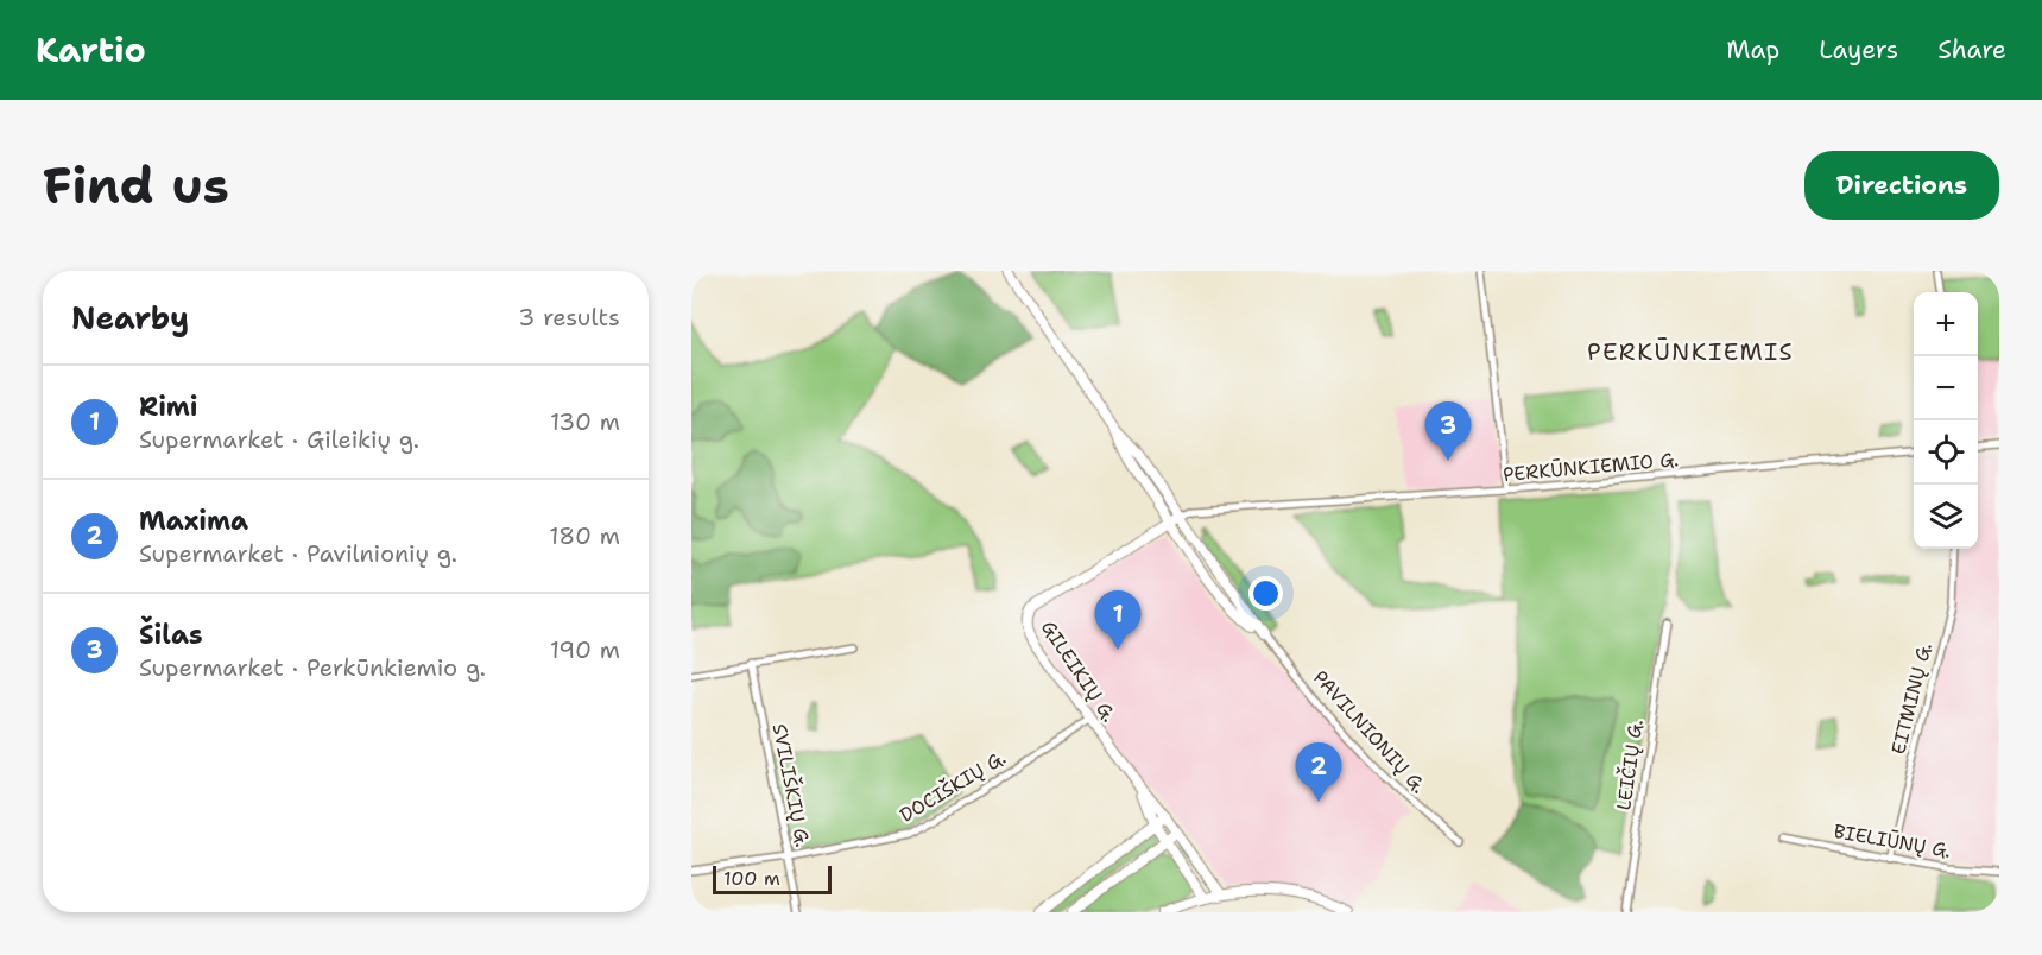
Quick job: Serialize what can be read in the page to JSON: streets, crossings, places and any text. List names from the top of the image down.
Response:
{
  "streets": {
    "street": [
      "PERKŪNKIEMIO G.",
      "GILEIKIŲ G.",
      "EITMINŲ G.",
      "PAVILNIONIŲ G.",
      "LEIČIŲ G.",
      "SVILIŠKIŲ G.",
      "DOCIŠKIŲ G.",
      "BIELIŪNŲ G."
    ]
  },
  "crossings": [
    ["PERKŪNKIEMIO G.", "GILEIKIŲ G."],
    ["PERKŪNKIEMIO G.", "PAVILNIONIŲ G."],
    ["GILEIKIŲ G.", "PAVILNIONIŲ G."],
    ["GILEIKIŲ G.", "DOCIŠKIŲ G."],
    ["EITMINŲ G.", "BIELIŪNŲ G."],
    ["SVILIŠKIŲ G.", "DOCIŠKIŲ G."]
  ],
  "districts": ["PERKŪNKIEMIS"],
  "scale_bar": "100 m",
  "page": {
    "header": "Kartio",
    "nav": ["Map", "Layers", "Share"],
    "buttons": "Directions",
    "title": "Find us",
    "heading": ["Nearby", "3 results"],
    "map_buttons": ["+", "−"],
    "list": [
      {
        "mark": "1",
        "name": "Rimi",
        "note": "Supermarket · Gileikių g.",
        "value": "130 m"
      },
      {
        "mark": "2",
        "name": "Maxima",
        "note": "Supermarket · Pavilnionių g.",
        "value": "180 m"
      },
      {
        "mark": "3",
        "name": "Šilas",
        "note": "Supermarket · Perkūnkiemio g.",
        "value": "190 m"
      }
    ],
    "pins": ["3", "1", "2"],
    "scale": "100 m"
  }
}
